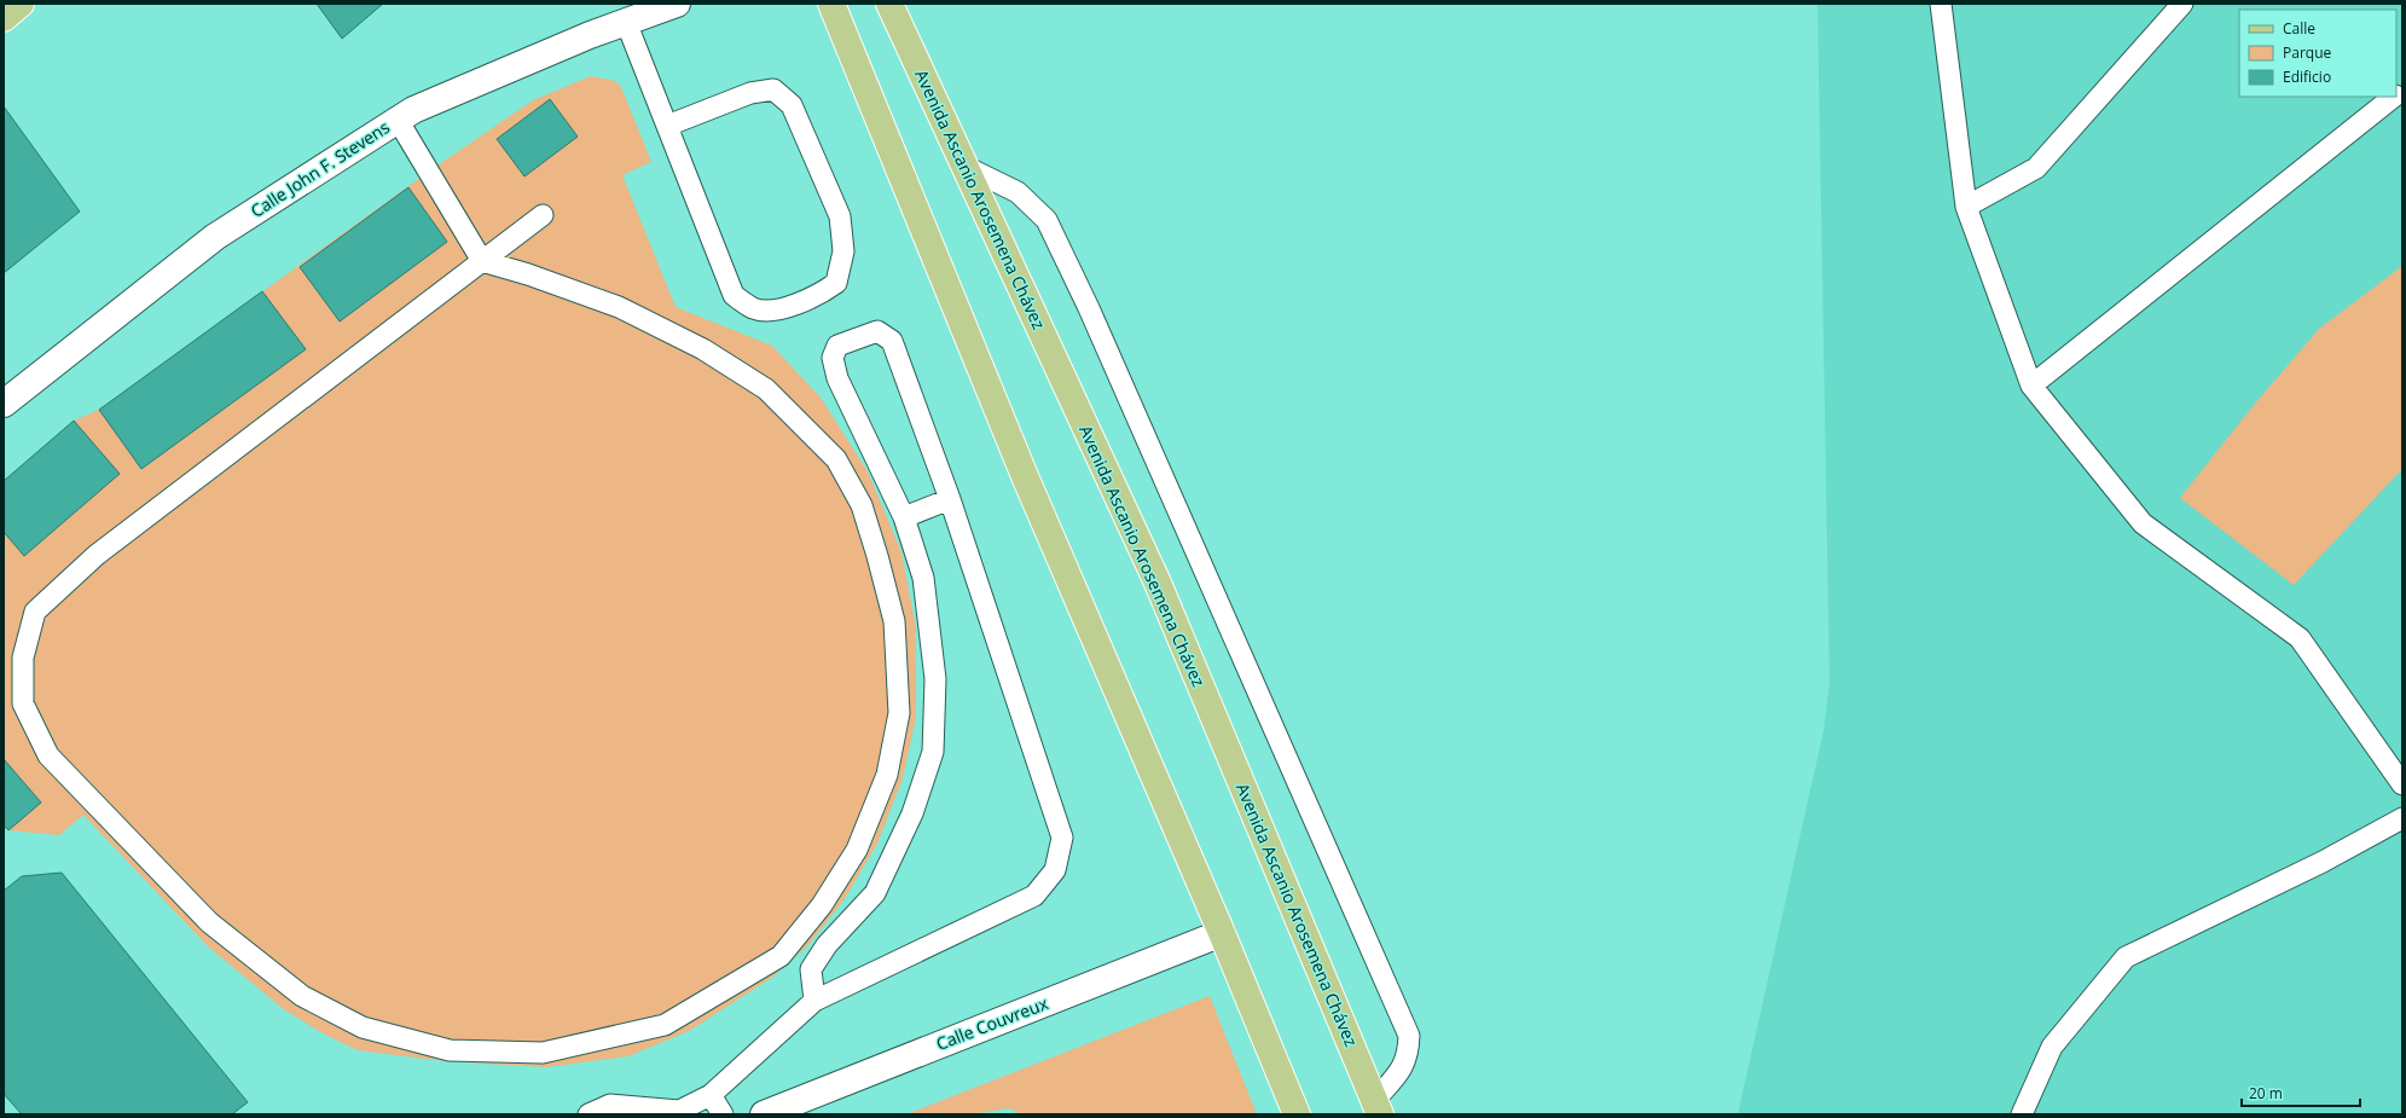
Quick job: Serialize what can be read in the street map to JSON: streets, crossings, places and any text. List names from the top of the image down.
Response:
{
  "streets": {
    "main road": ["Avenida Ascanio Arosemena Chávez"],
    "street": ["Calle John F. Stevens", "Calle Couvreux"]
  },
  "legend": ["Calle", "Parque", "Edificio"],
  "scale_bar": "20 m"
}
